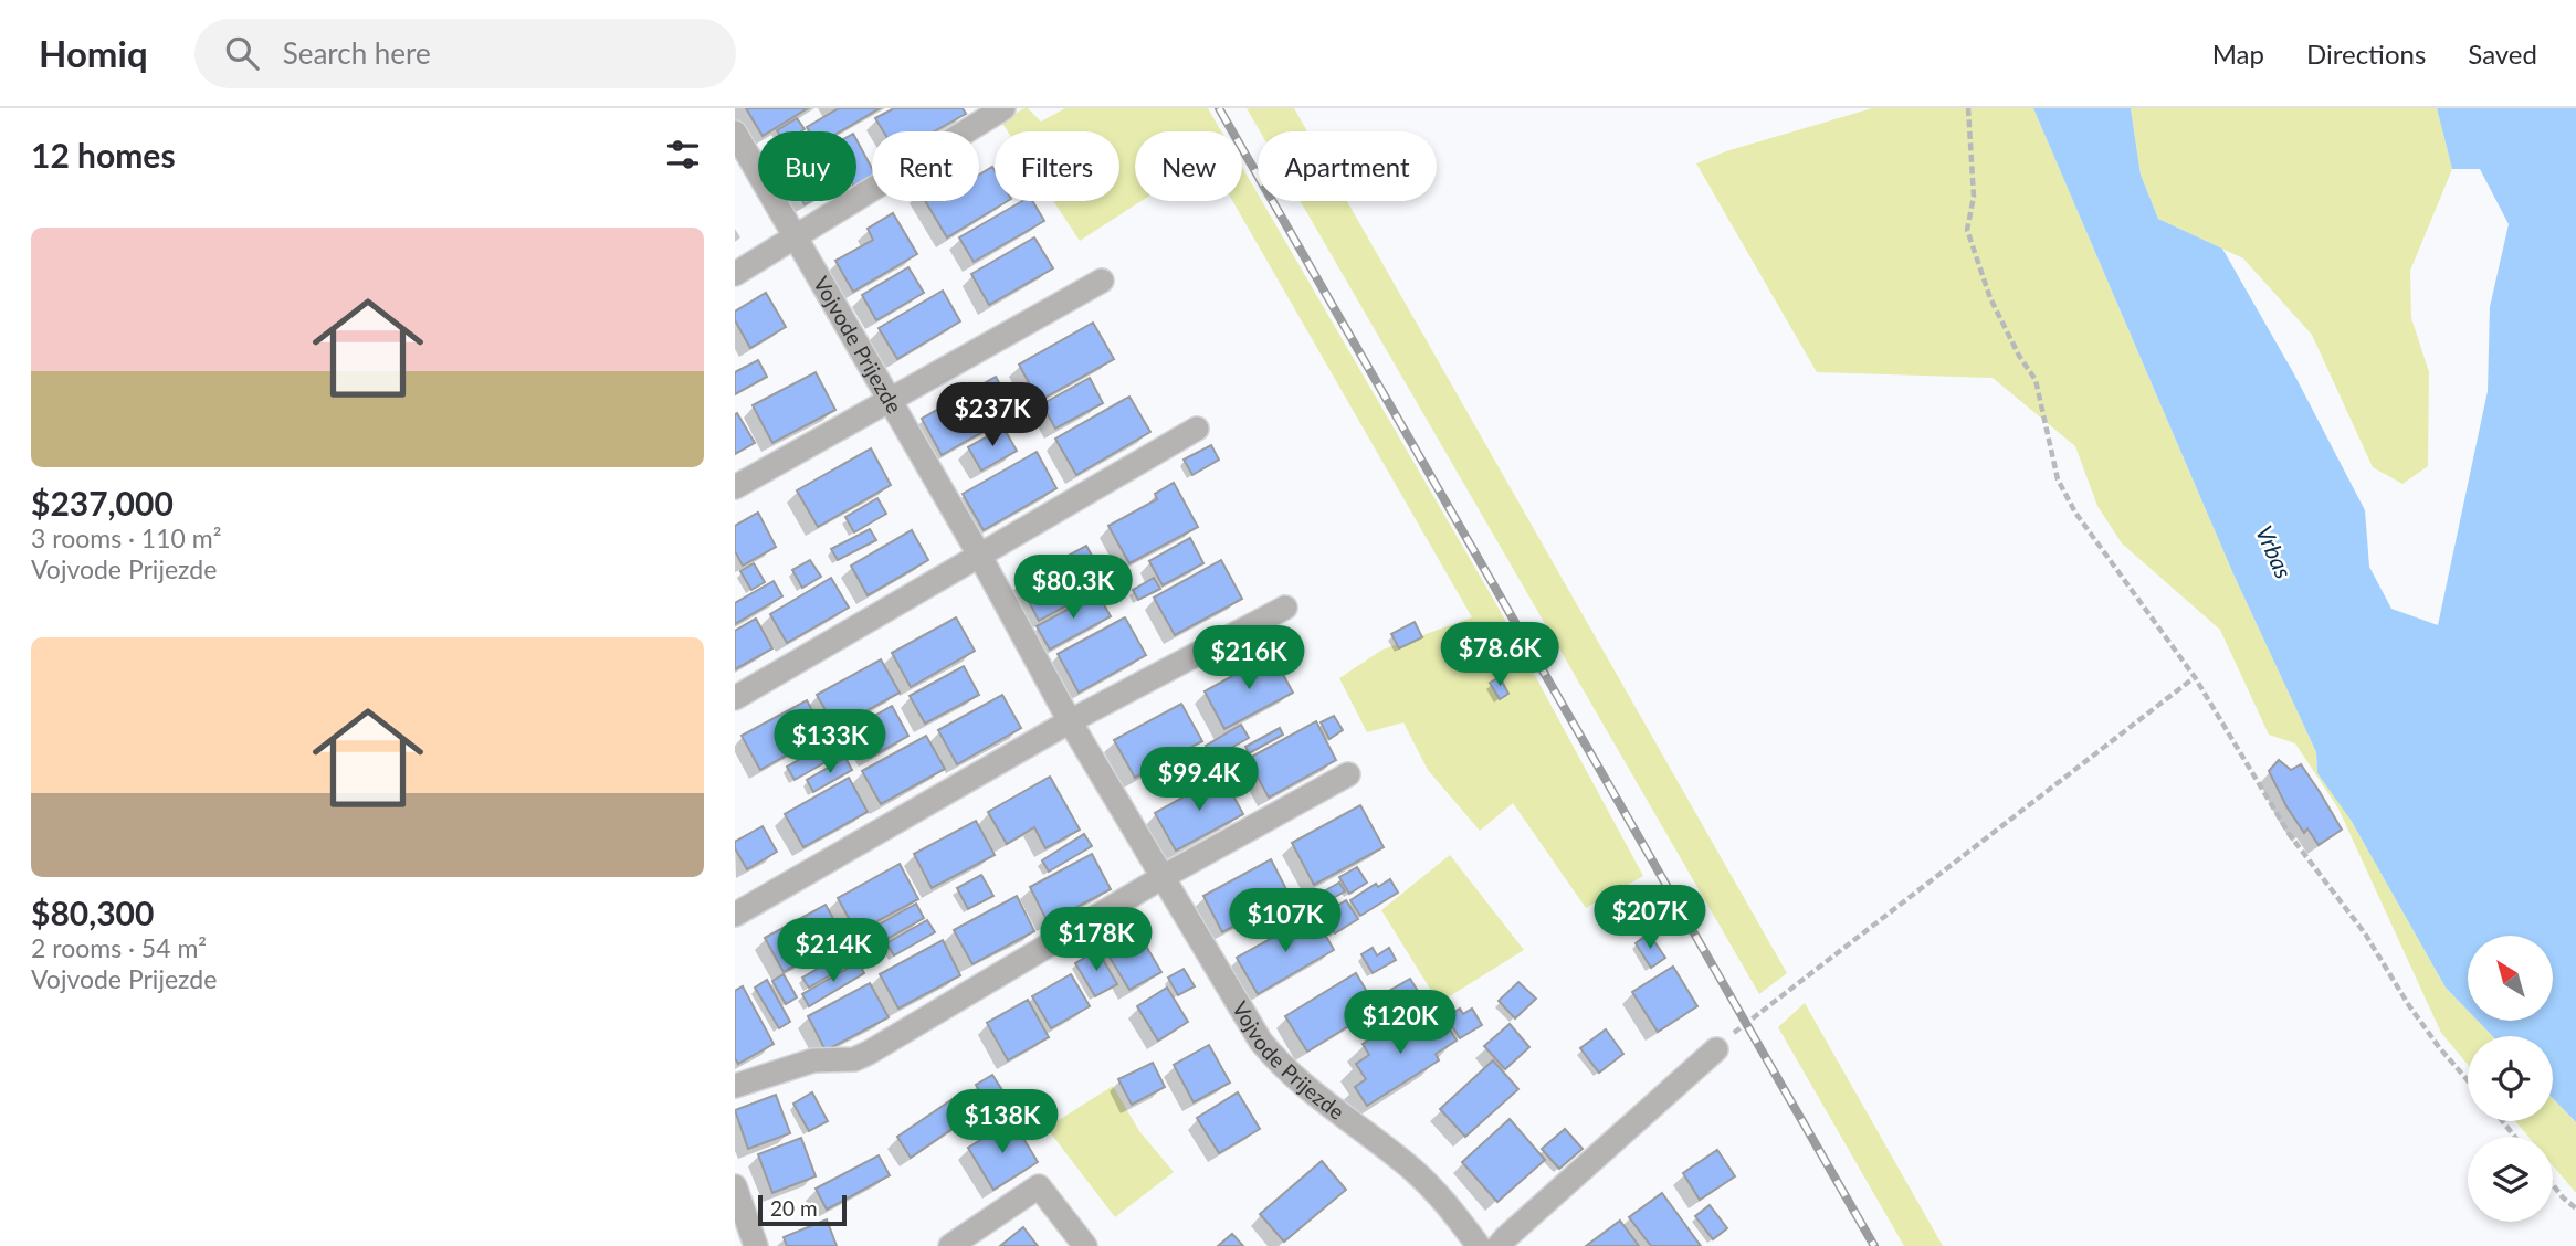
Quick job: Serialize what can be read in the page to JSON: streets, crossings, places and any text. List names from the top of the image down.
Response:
{
  "streets": {
    "street": ["Vojvode Prijezde"]
  },
  "water": ["Vrbas"],
  "scale_bar": "20 m",
  "north": "top left",
  "page": {
    "header": "Homiq",
    "search": "Search here",
    "nav": ["Map", "Directions", "Saved"],
    "heading": "12 homes",
    "chip": [
      "Buy",
      "Rent",
      "Filters",
      "New",
      "Apartment"
    ],
    "list": [
      {
        "name": "$237,000",
        "note": "3 rooms · 110 m² · Vojvode Prijezde"
      },
      {
        "name": "$80,300",
        "note": "2 rooms · 54 m² · Vojvode Prijezde"
      }
    ],
    "price": [
      "$237K",
      "$80.3K",
      "$78.6K",
      "$216K",
      "$133K",
      "$99.4K",
      "$207K",
      "$107K",
      "$178K",
      "$214K",
      "$120K",
      "$138K"
    ],
    "scale": "20 m"
  }
}
